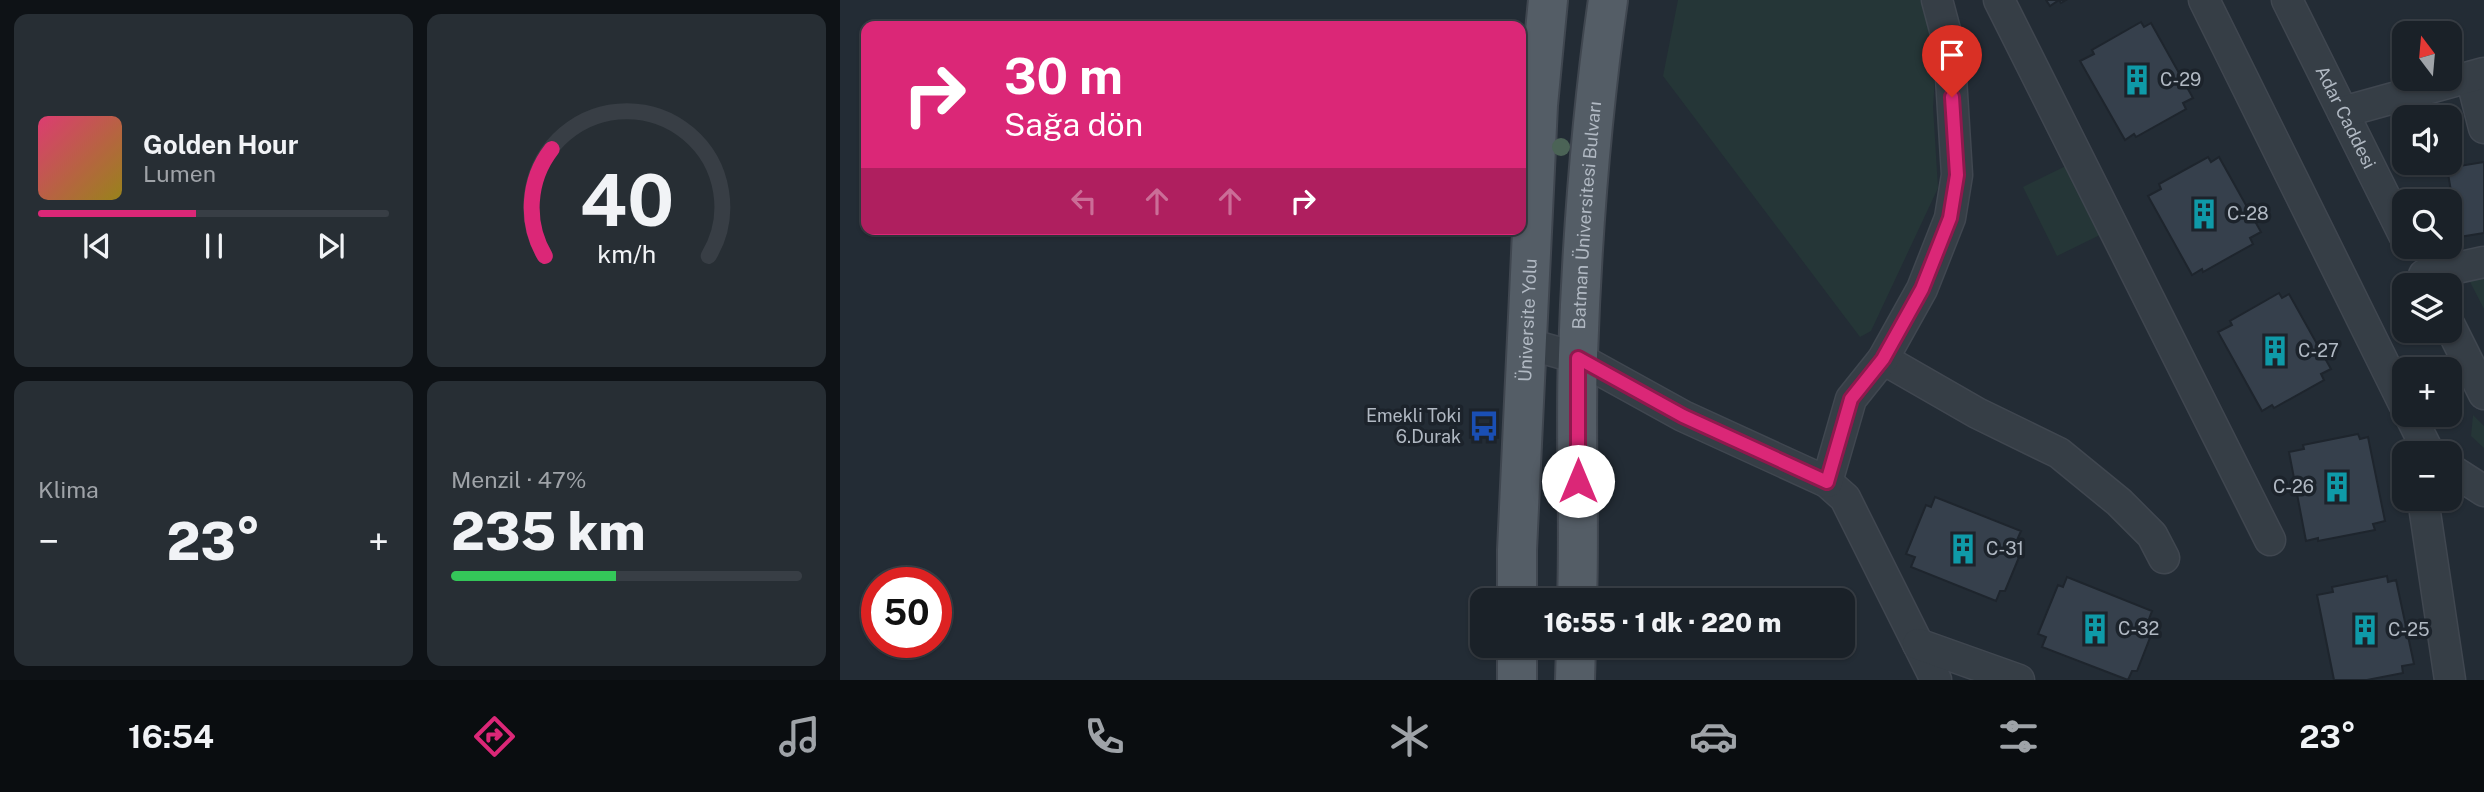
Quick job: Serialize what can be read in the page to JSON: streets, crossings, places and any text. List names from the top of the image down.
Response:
{
  "streets": {
    "main road": ["Batman Üniversitesi Bulvarı", "Üniversite Yolu"],
    "street": ["Adar Caddesi"]
  },
  "places": {
    "building": [
      "C-29",
      "C-28",
      "C-27",
      "C-26",
      "C-31",
      "C-32",
      "C-25"
    ],
    "bus stop": ["Emekli Toki 6.Durak"]
  },
  "north": "top",
  "page": {
    "map_buttons": ["+", "−"],
    "turn": ["30 m", "Sağa dön"],
    "song": ["Golden Hour", "Lumen"],
    "tile": [
      "Klima",
      ["Menzil · 47%", "235 km"]
    ],
    "heat": ["−", "23°", "+"],
    "limit": "50",
    "trip": "16:55 · 1 dk · 220 m",
    "tabs": ["16:54", "23°"],
    "gauge": ["40", "km/h"]
  }
}
